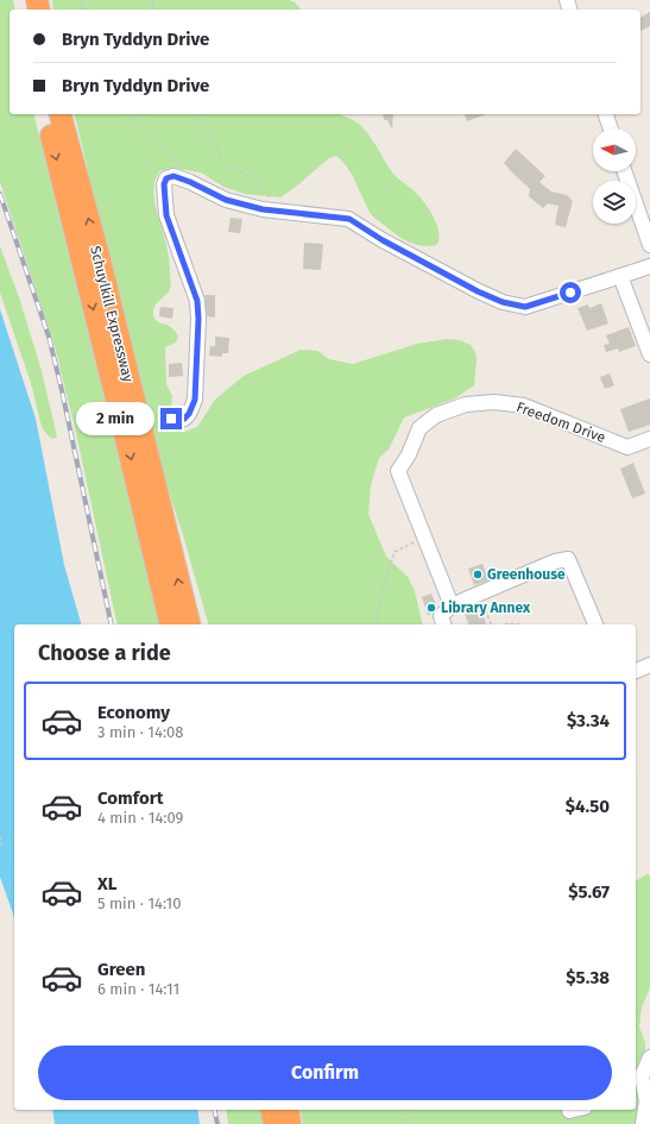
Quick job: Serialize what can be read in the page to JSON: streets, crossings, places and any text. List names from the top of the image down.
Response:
{
  "streets": {
    "highway": ["Schuylkill Expressway"],
    "street": ["Freedom Drive"]
  },
  "places": ["Greenhouse", "Library Annex"],
  "north": "left",
  "page": {
    "banner": ["Bryn Tyddyn Drive", "Bryn Tyddyn Drive"],
    "bubble": "2 min",
    "heading": "Choose a ride",
    "list": [
      {
        "name": "Economy",
        "note": "3 min · 14:08",
        "value": "$3.34"
      },
      {
        "name": "Comfort",
        "note": "4 min · 14:09",
        "value": "$4.50"
      },
      {
        "name": "XL",
        "note": "5 min · 14:10",
        "value": "$5.67"
      },
      {
        "name": "Green",
        "note": "6 min · 14:11",
        "value": "$5.38"
      }
    ],
    "buttons": "Confirm"
  }
}
